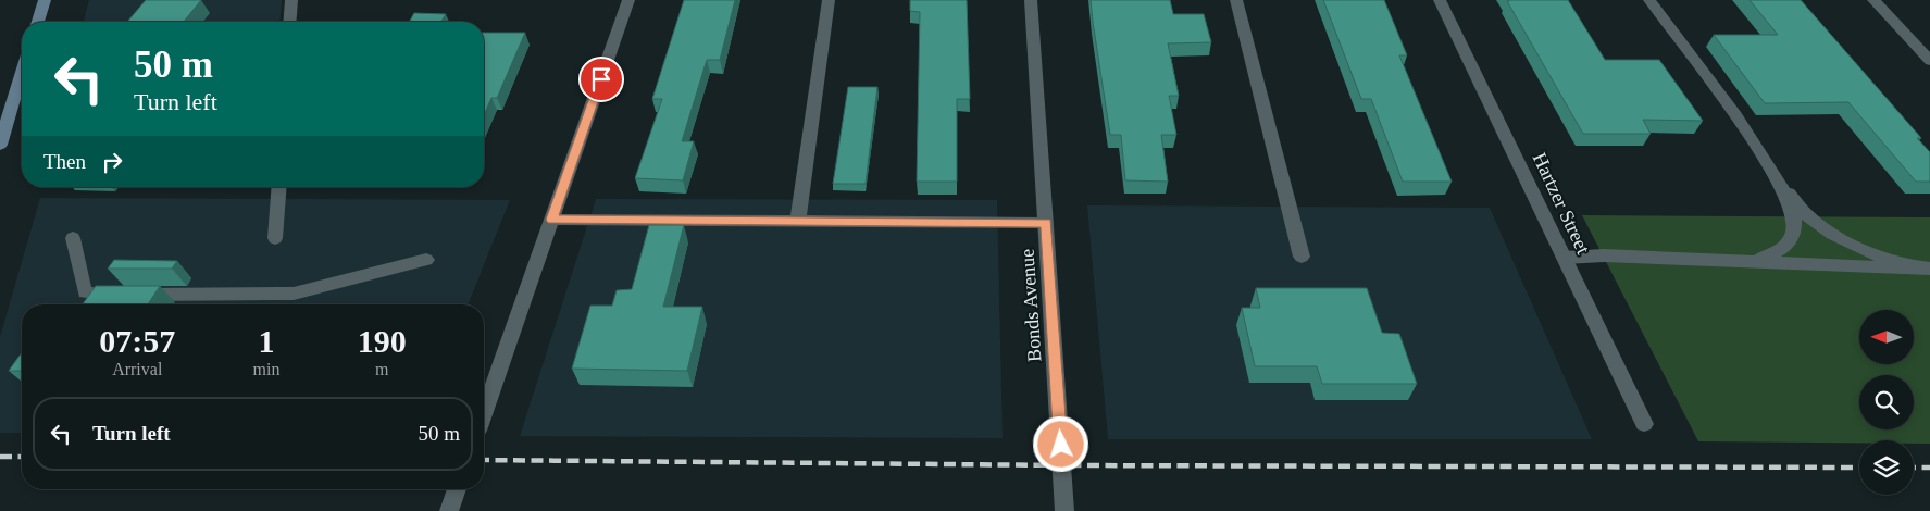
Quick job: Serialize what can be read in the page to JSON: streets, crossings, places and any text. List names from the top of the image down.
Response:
{
  "streets": {
    "street": ["Hartzer Street", "Bonds Avenue"]
  },
  "north": "left",
  "page": {
    "turn": ["50 m", "Turn left"],
    "then": "Then",
    "eta": [
      "07:57",
      "Arrival",
      "1",
      "min",
      "190",
      "m"
    ],
    "list": [
      {
        "name": "Turn left",
        "value": "50 m"
      }
    ]
  }
}
